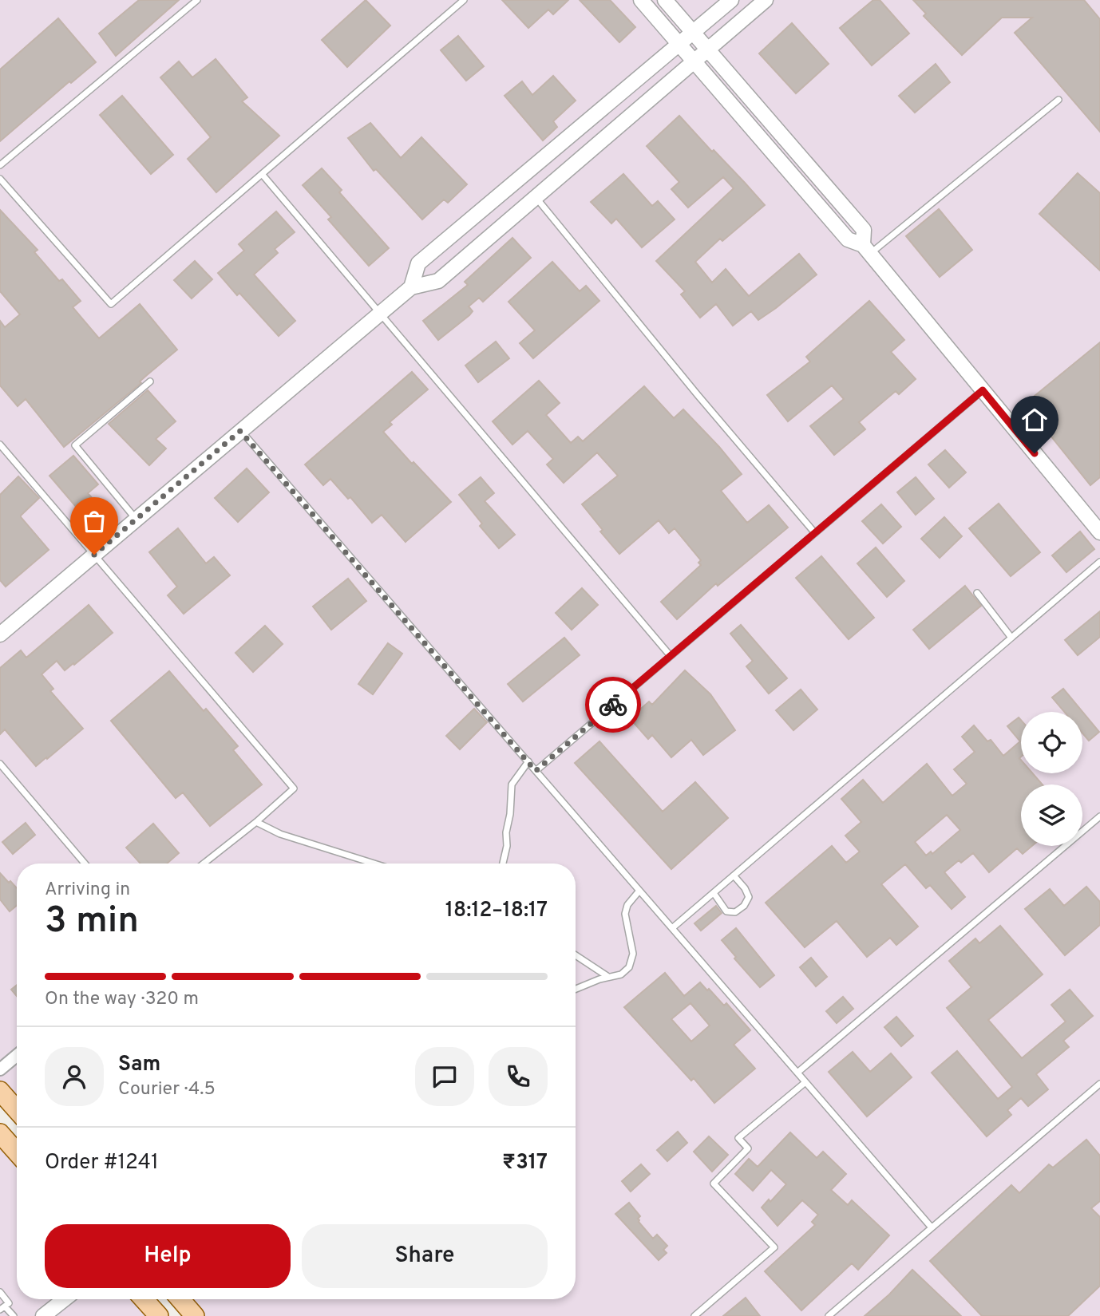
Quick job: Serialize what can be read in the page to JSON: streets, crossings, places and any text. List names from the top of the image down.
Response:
{
  "page": {
    "heading": ["3 min", "Arriving in", "18:12–18:17"],
    "panel": [
      "Sam",
      "Courier · 4.5",
      "Order #1241",
      "₹317"
    ],
    "bar": "On the way · 320 m",
    "buttons": ["Help", "Share"]
  }
}
